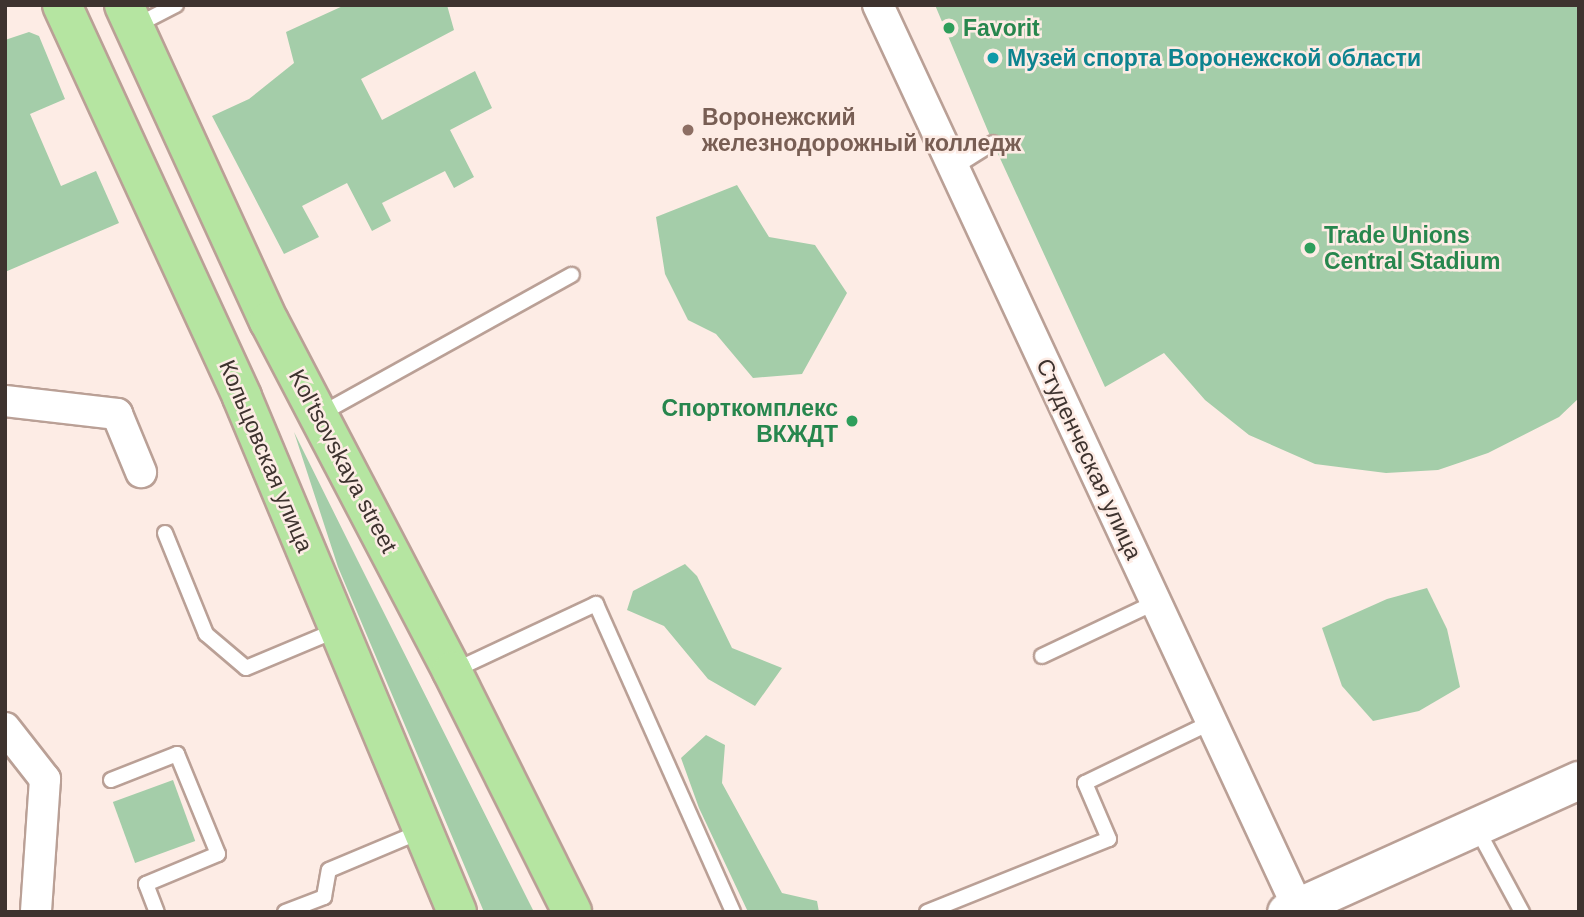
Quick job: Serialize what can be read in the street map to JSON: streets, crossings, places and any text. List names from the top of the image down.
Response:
{
  "streets": {
    "main road": ["Кольцовская улица", "Kol'tsovskaya street"],
    "street": ["Студенческая улица"]
  },
  "places": [
    "Favorit",
    "Музей спорта Воронежской области",
    "Воронежский железнодорожный колледж",
    "Trade Unions Central Stadium",
    "Спорткомплекс ВКЖДТ"
  ]
}
